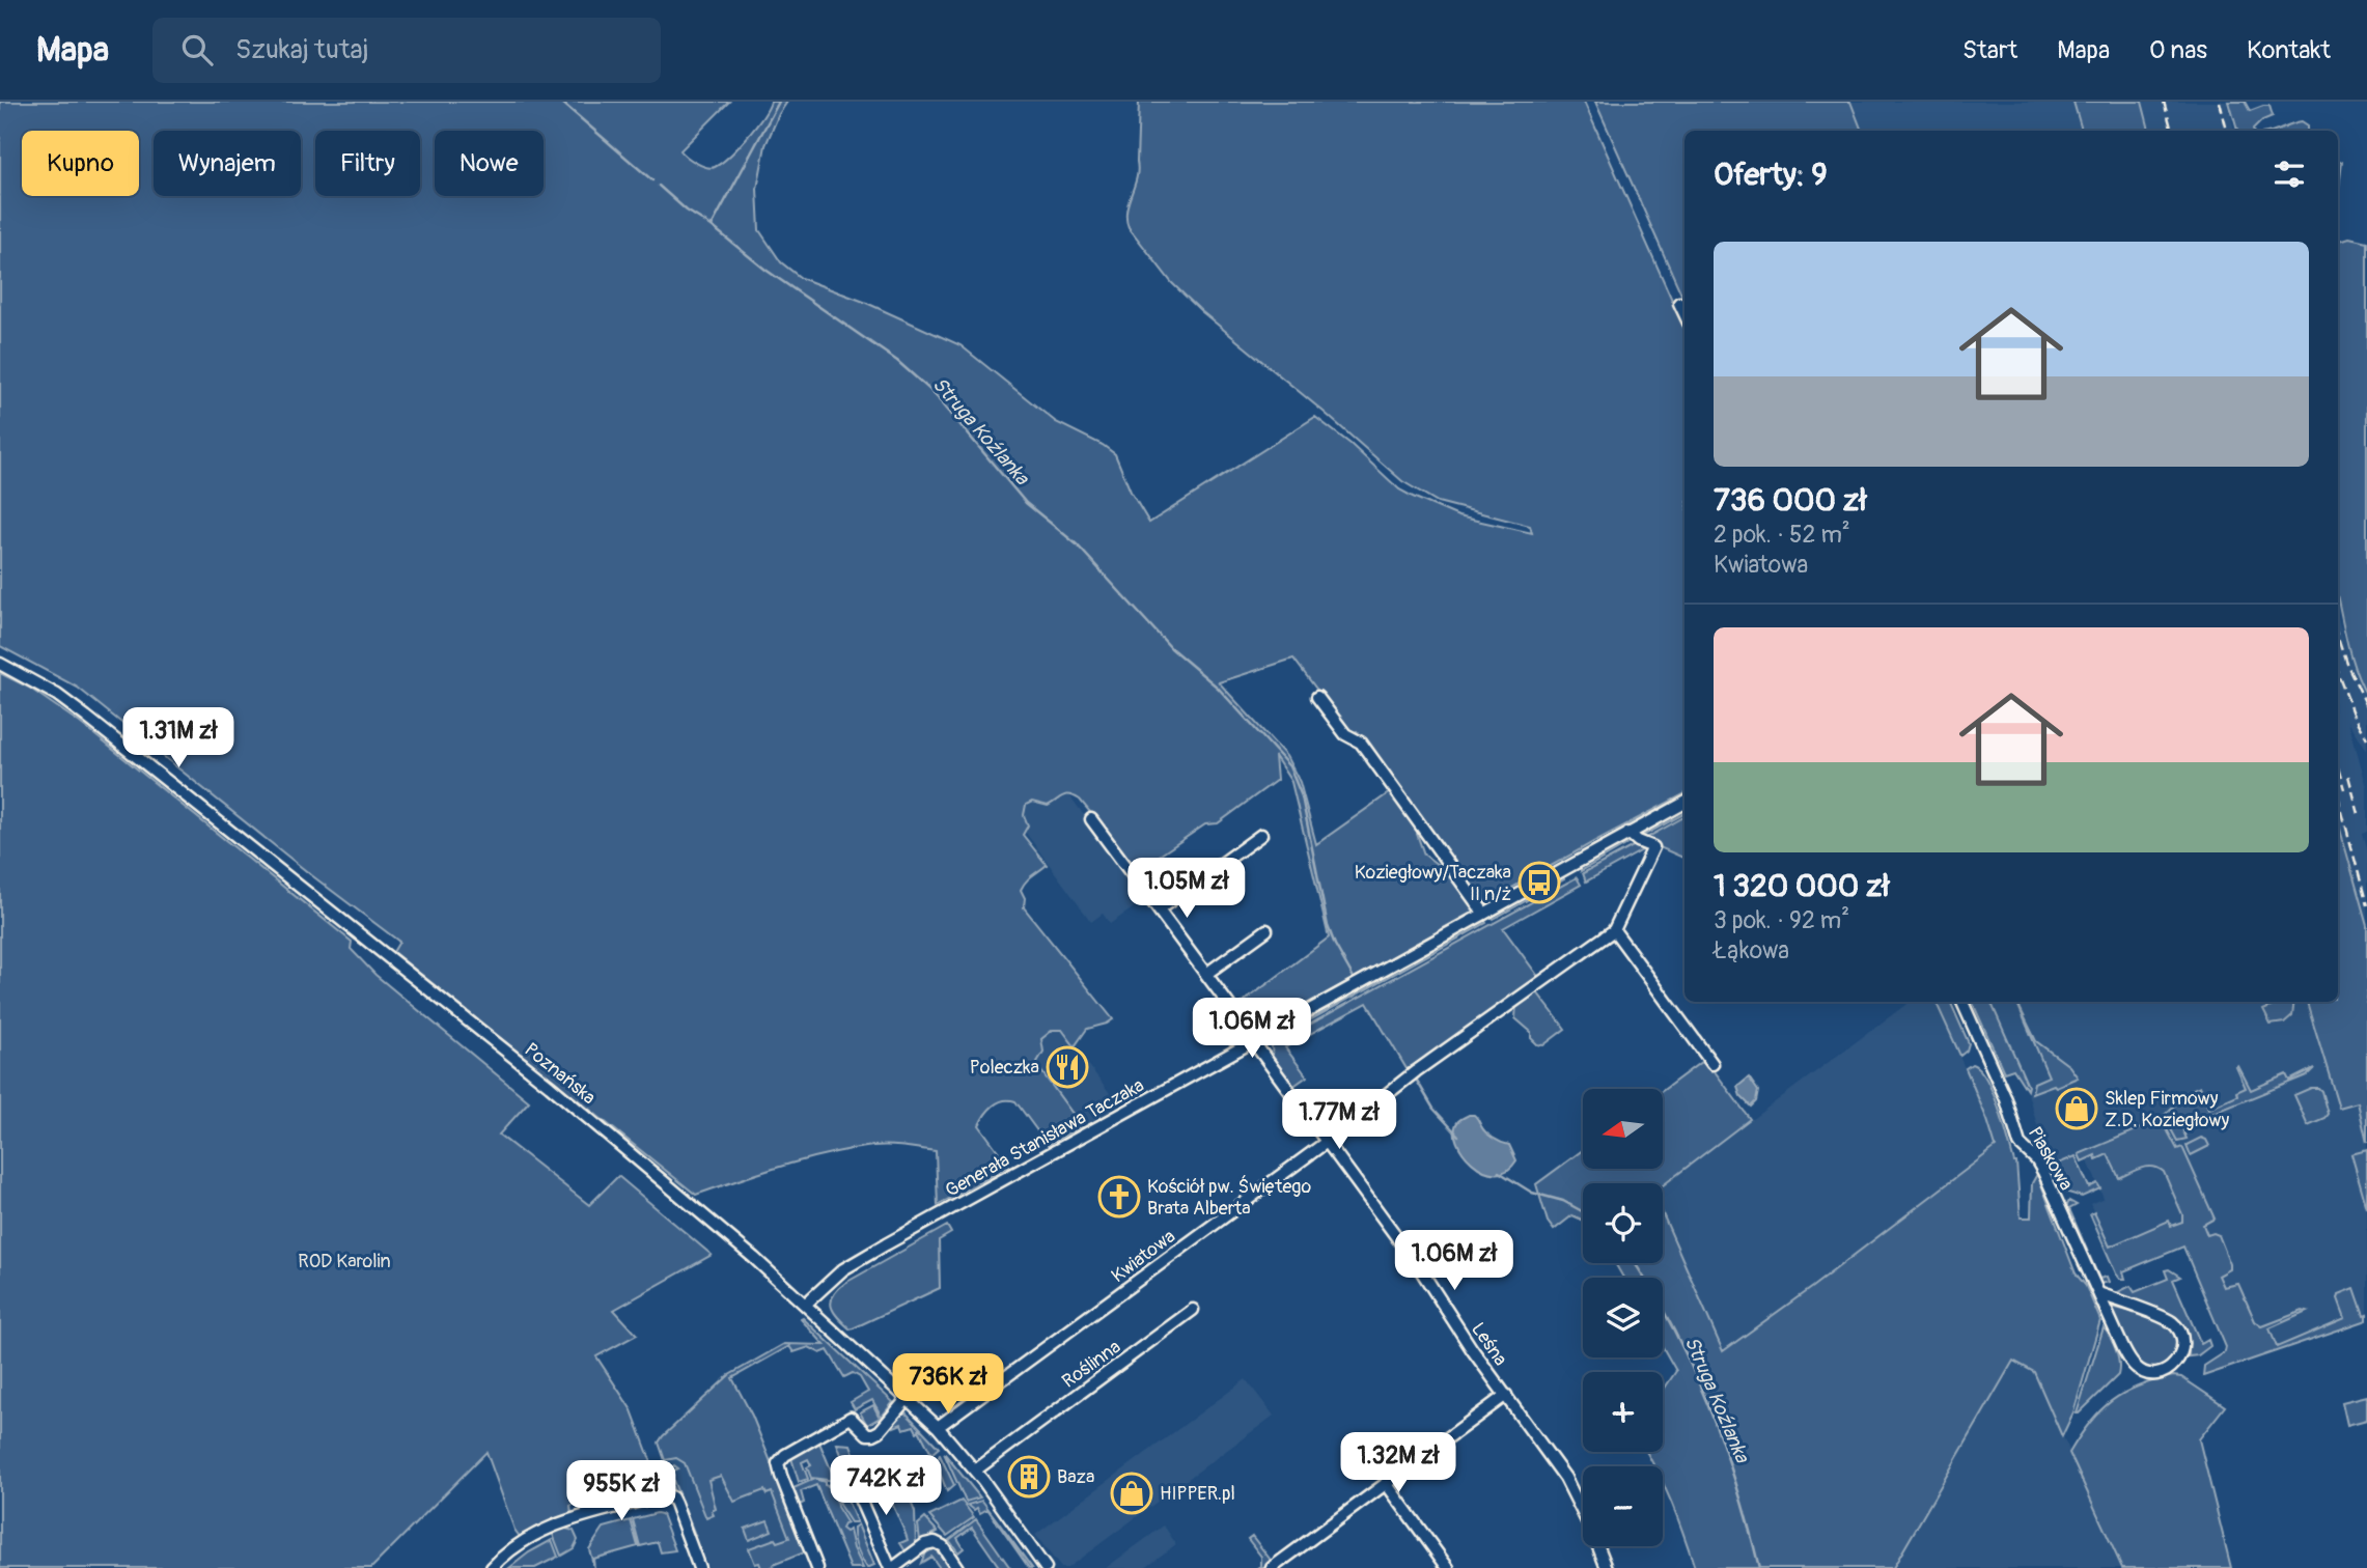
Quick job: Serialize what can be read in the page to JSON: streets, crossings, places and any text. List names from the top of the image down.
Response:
{
  "streets": {
    "street": [
      "Poznańska",
      "Generała Stanisława Taczaka",
      "Piaskowa",
      "Kwiatowa",
      "Leśna",
      "Roślinna"
    ]
  },
  "crossings": [
    ["Poznańska", "Generała Stanisława Taczaka"],
    ["Poznańska", "Kwiatowa"],
    ["Poznańska", "Roślinna"],
    ["Generała Stanisława Taczaka", "Kwiatowa"],
    ["Generała Stanisława Taczaka", "Leśna"],
    ["Kwiatowa", "Leśna"]
  ],
  "water": ["Struga Koźlanka"],
  "parks": ["ROD Karolin"],
  "places": {
    "bus stop": ["Koziegłowy/Taczaka II n/ż"],
    "restaurant": ["Poleczka"],
    "shop": ["Sklep Firmowy Z.D. Koziegłowy", "HIPPER.pl"],
    "church": ["Kościół pw. Świętego Brata Alberta"],
    "building": ["Baza"]
  },
  "north": "left",
  "page": {
    "header": "Mapa",
    "search": "Szukaj tutaj",
    "nav": [
      "Start",
      "Mapa",
      "O nas",
      "Kontakt"
    ],
    "chip": [
      "Kupno",
      "Wynajem",
      "Filtry",
      "Nowe"
    ],
    "heading": "Oferty: 9",
    "list": [
      {
        "name": "736 000 zł",
        "note": "2 pok. · 52 m² · Kwiatowa"
      },
      {
        "name": "1 320 000 zł",
        "note": "3 pok. · 92 m² · Łąkowa"
      }
    ],
    "price": [
      "1.31M zł",
      "1.05M zł",
      "1.06M zł",
      "1.77M zł",
      "1.06M zł",
      "736K zł",
      "1.32M zł",
      "742K zł",
      "955K zł"
    ],
    "map_buttons": ["+", "−"]
  }
}
